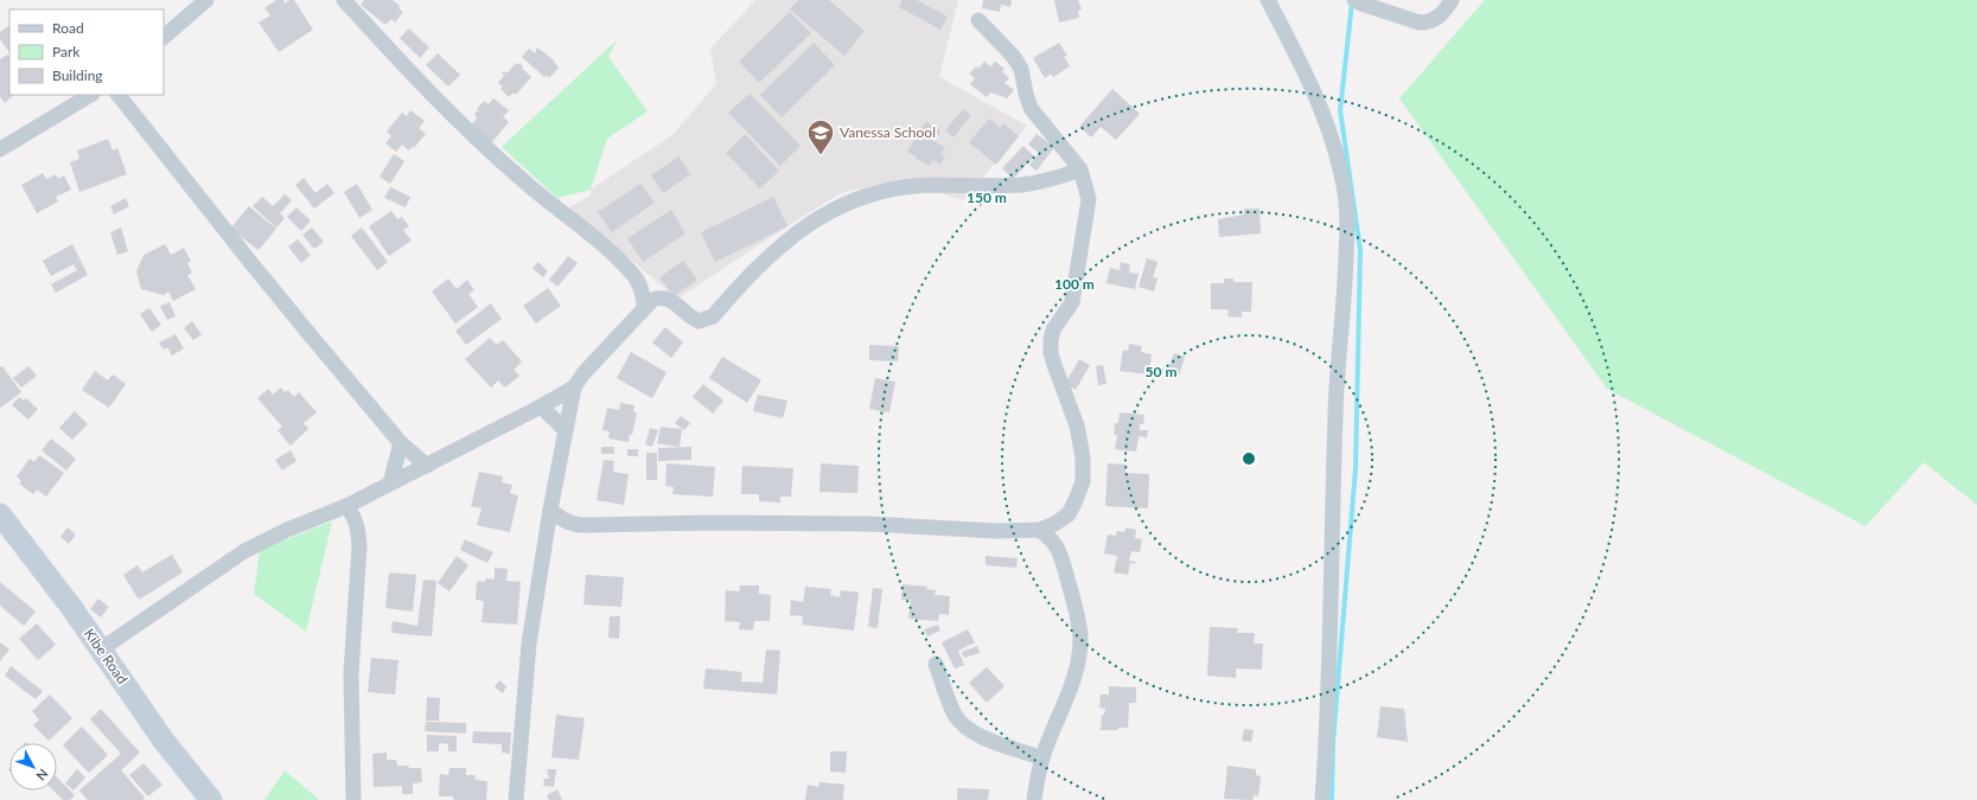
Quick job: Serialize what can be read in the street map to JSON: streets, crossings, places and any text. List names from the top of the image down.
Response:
{
  "streets": {
    "street": ["Kibe Road"]
  },
  "places": {
    "school or university": ["Vanessa School"]
  },
  "legend": ["Road", "Park", "Building"],
  "north": "bottom right",
  "rings": ["150 m", "100 m", "50 m"]
}
